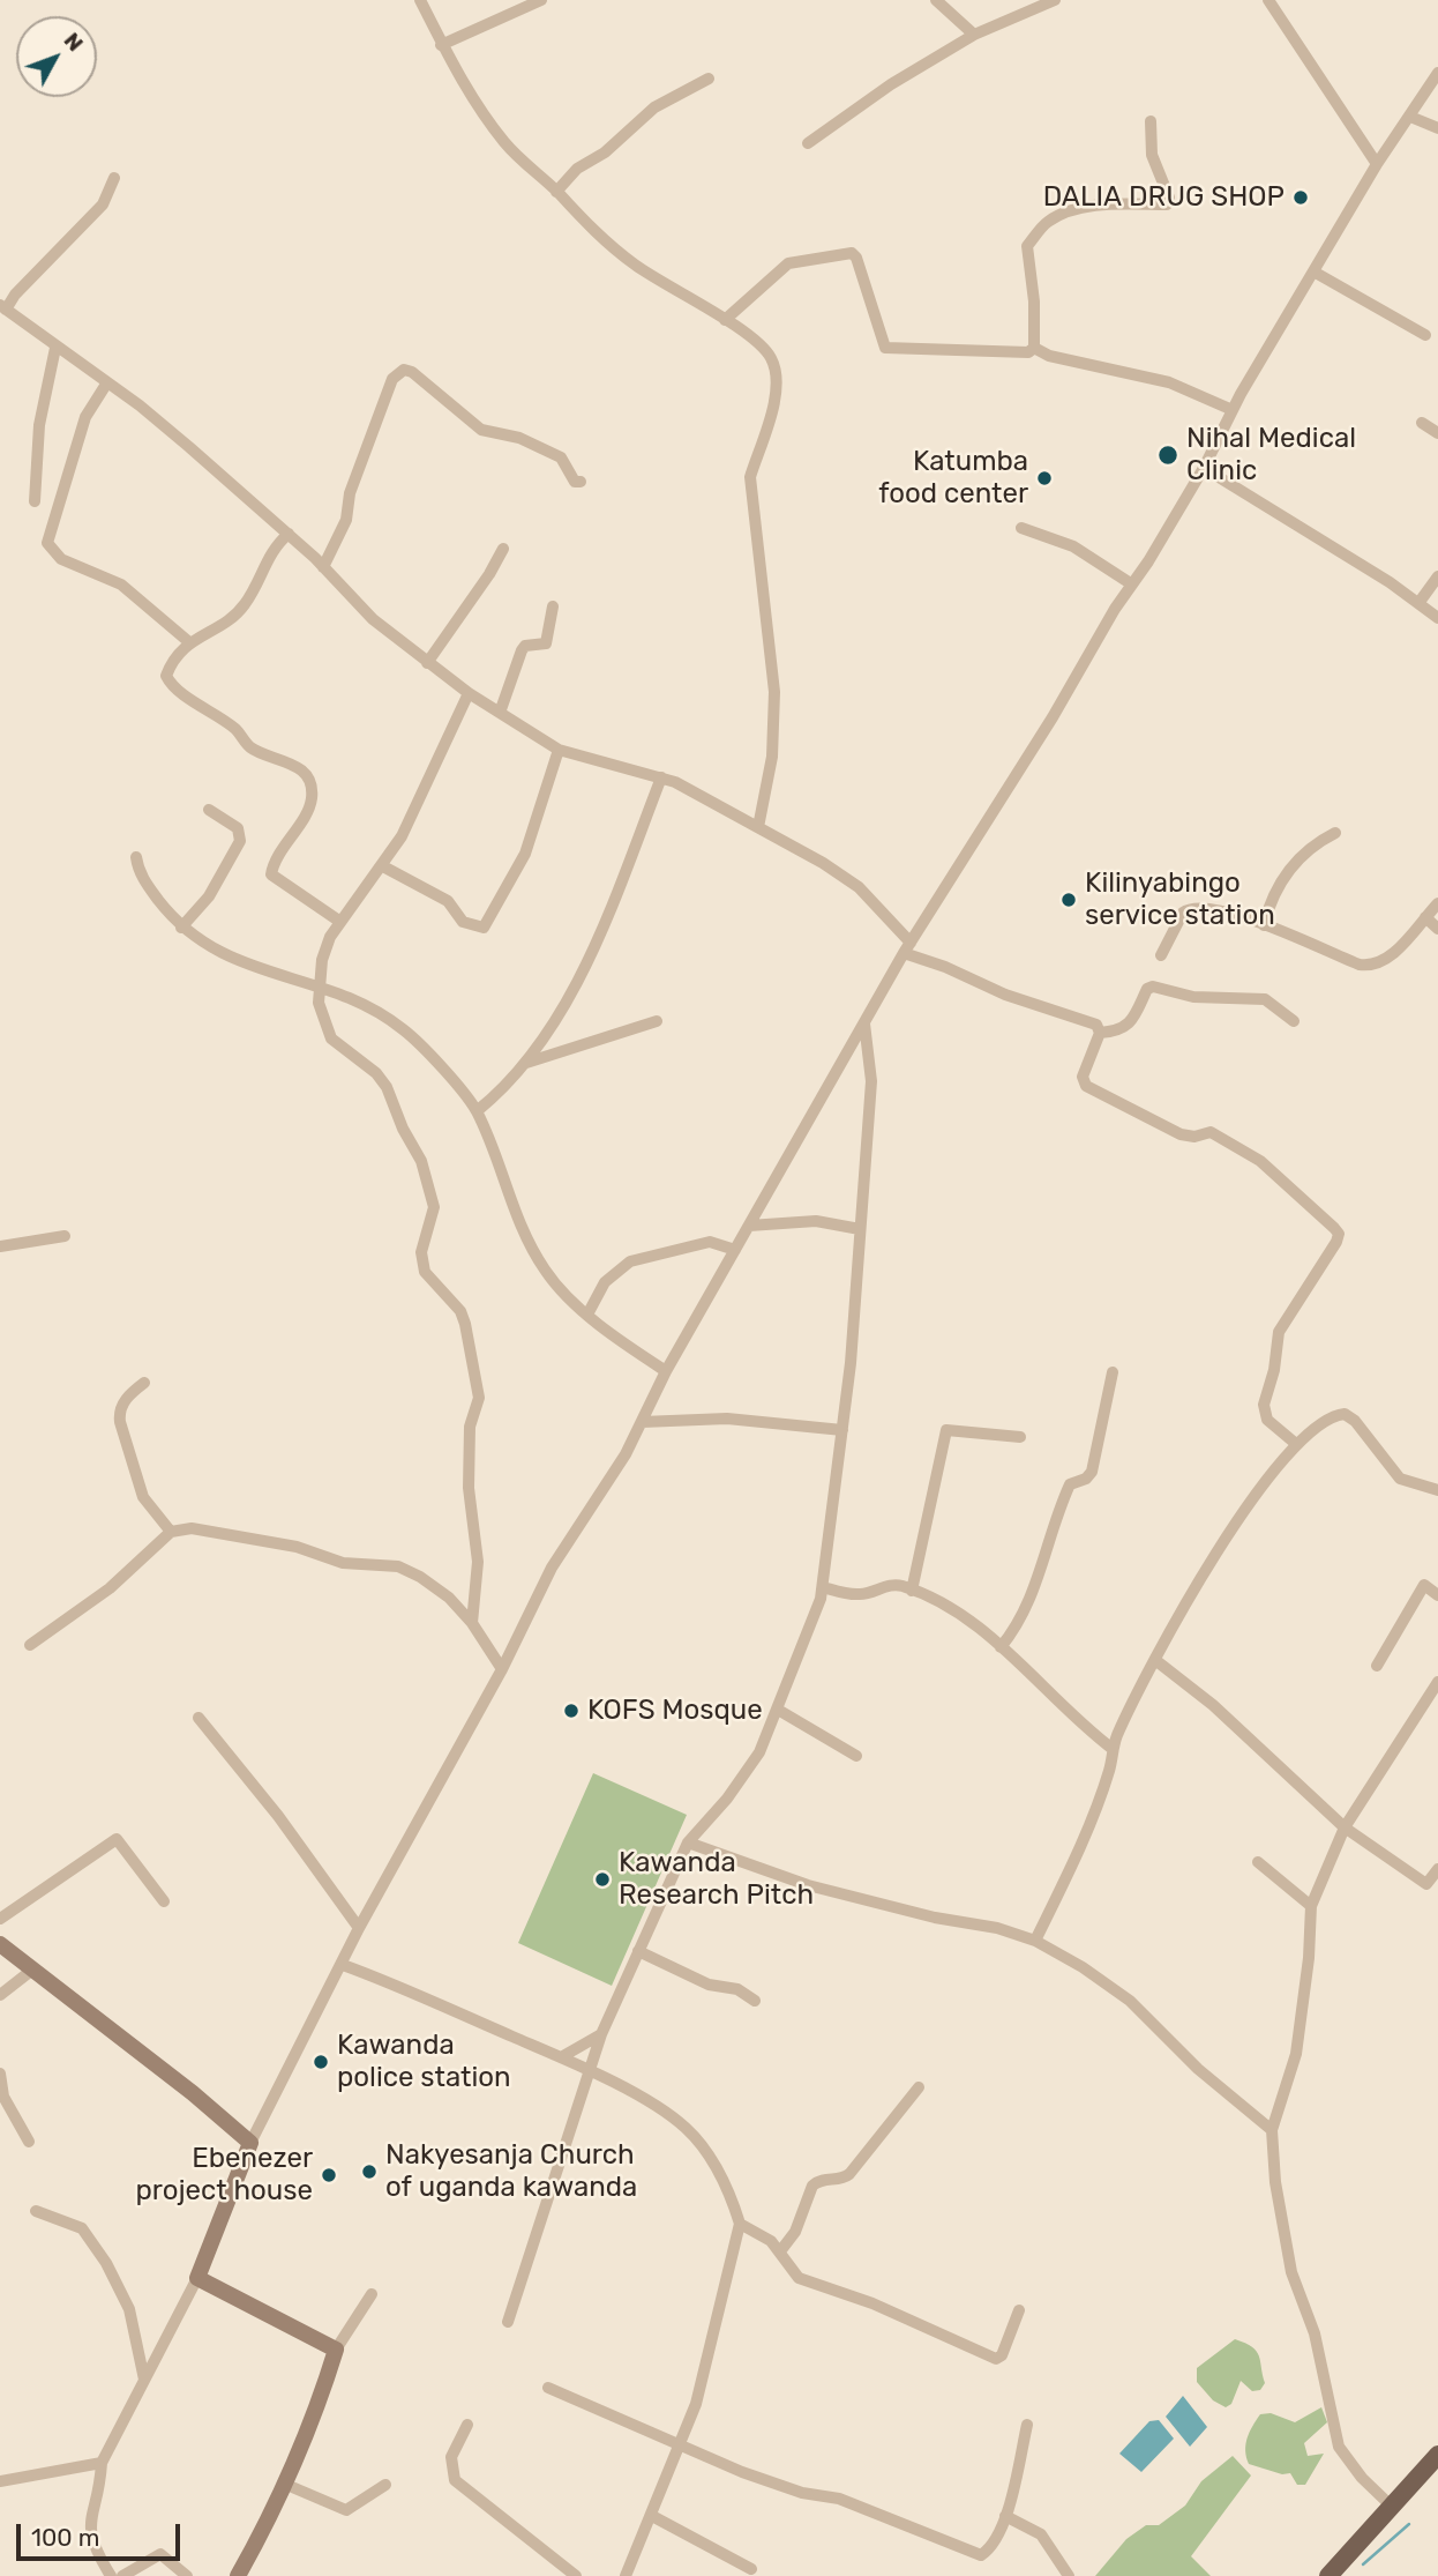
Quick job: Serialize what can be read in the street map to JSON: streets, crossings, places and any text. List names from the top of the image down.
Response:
{
  "places": [
    "DALIA DRUG SHOP",
    "Nihal Medical Clinic",
    "Katumba food center",
    "Kilinyabingo service station",
    "KOFS Mosque",
    "Kawanda Research Pitch",
    "Kawanda police station",
    "Nakyesanja Church of uganda kawanda",
    "Ebenezer project house"
  ],
  "scale_bar": "100 m",
  "north": "top right"
}
